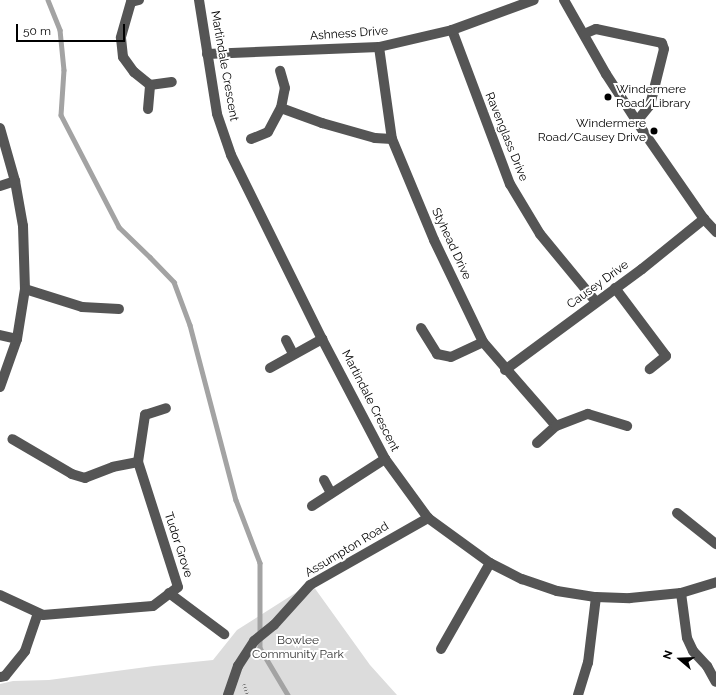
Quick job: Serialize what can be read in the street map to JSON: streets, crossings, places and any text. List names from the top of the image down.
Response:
{
  "streets": {
    "street": [
      "Ashness Drive",
      "Martindale Crescent",
      "Ravenglass Drive",
      "Styhead Drive",
      "Causey Drive",
      "Tudor Grove",
      "Assumpton Road"
    ]
  },
  "crossings": [
    ["Ashness Drive", "Martindale Crescent"],
    ["Ashness Drive", "Ravenglass Drive"],
    ["Ashness Drive", "Styhead Drive"],
    ["Martindale Crescent", "Assumpton Road"],
    ["Ravenglass Drive", "Causey Drive"],
    ["Styhead Drive", "Causey Drive"]
  ],
  "parks": ["Bowlee Community Park"],
  "places": ["Windermere Road/Library", "Windermere Road/Causey Drive"],
  "scale_bar": "50 m",
  "north": "left"
}
